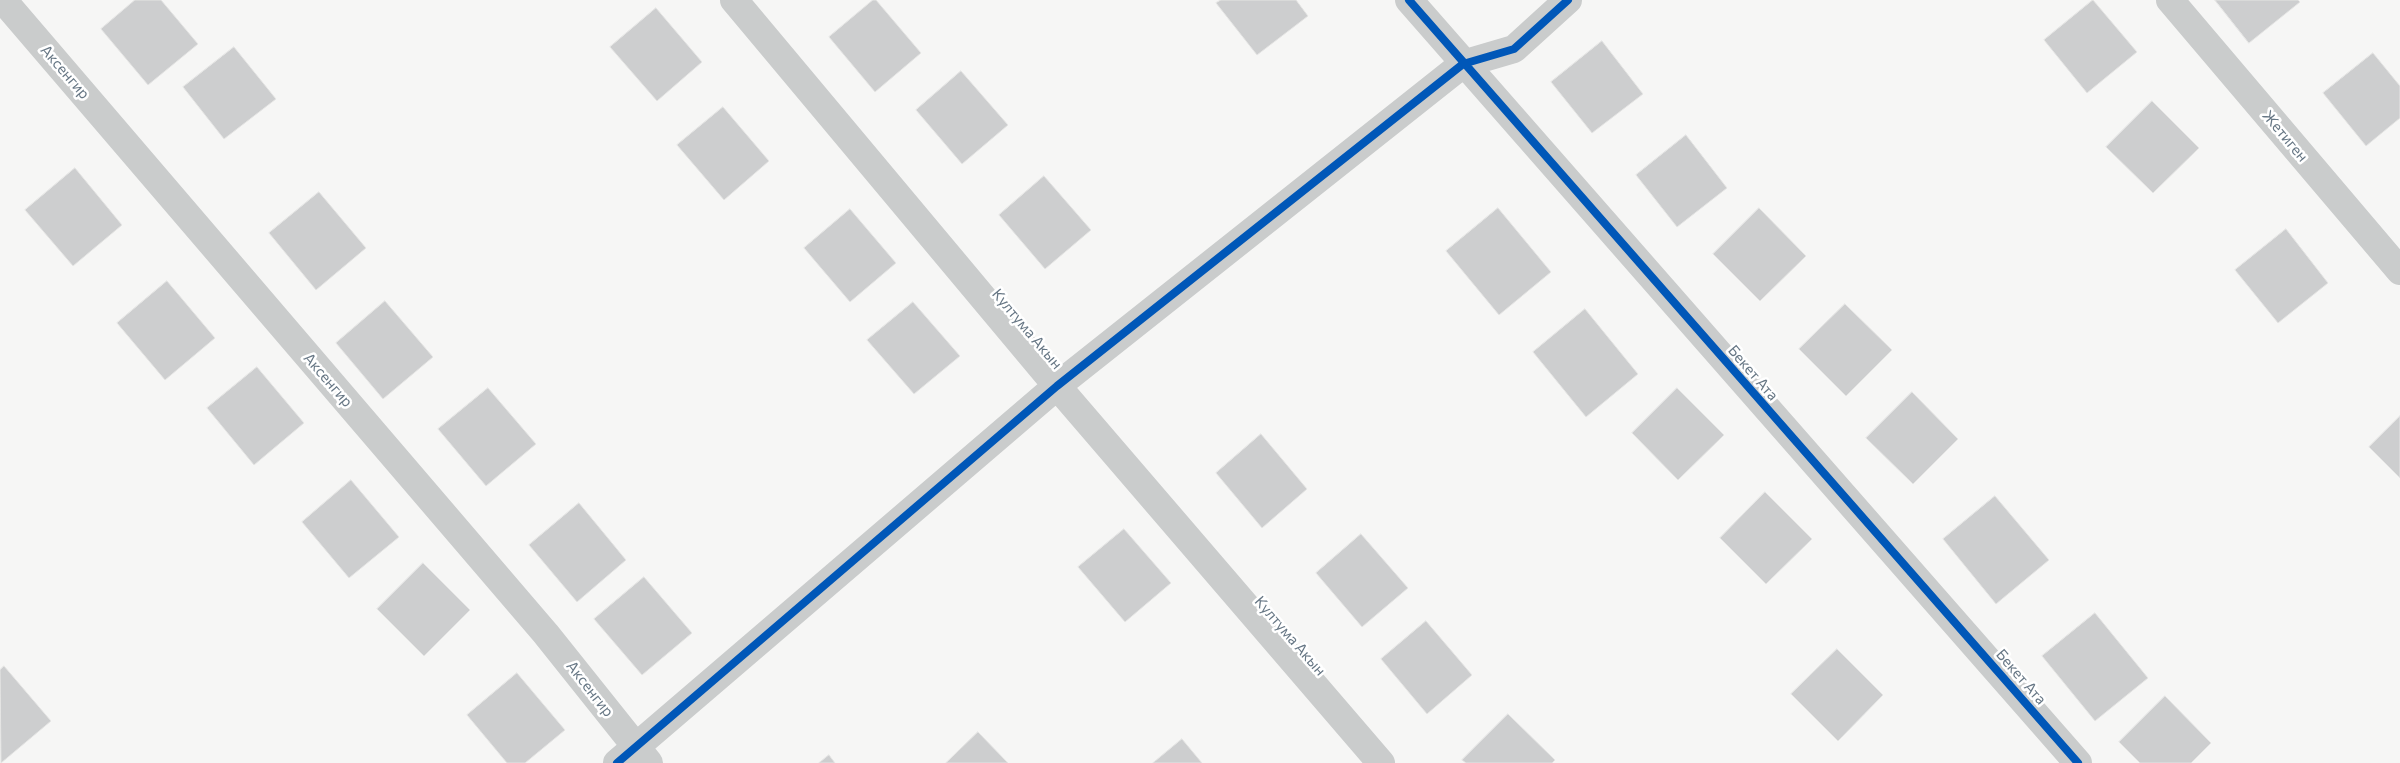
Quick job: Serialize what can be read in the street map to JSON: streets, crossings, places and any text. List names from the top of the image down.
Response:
{
  "streets": {
    "street": [
      "Аксенгир",
      "Жетиген",
      "Култума Акын",
      "Бекет Ата"
    ]
  }
}
